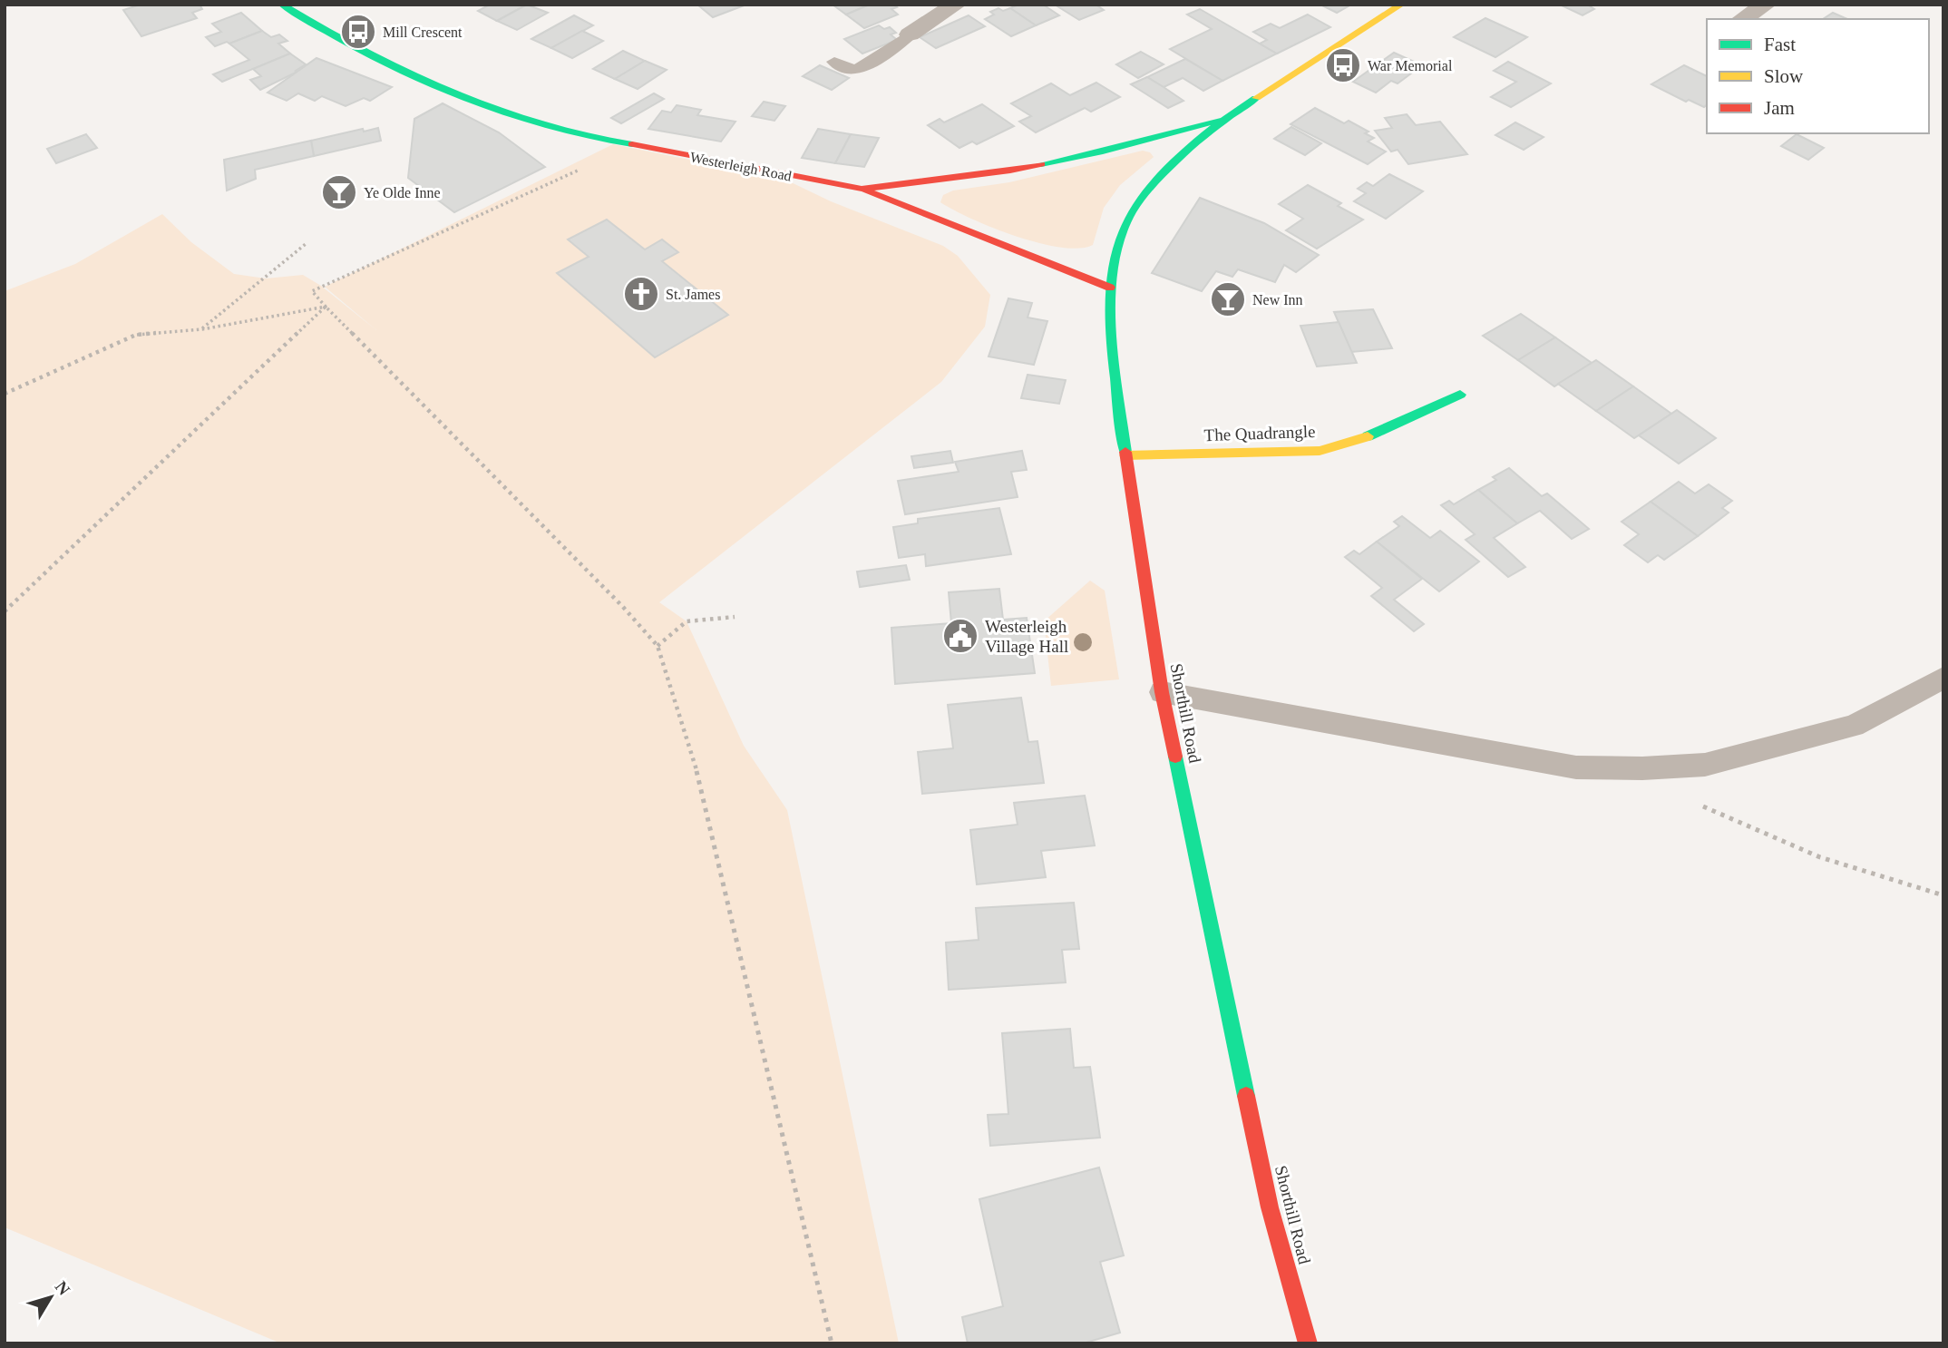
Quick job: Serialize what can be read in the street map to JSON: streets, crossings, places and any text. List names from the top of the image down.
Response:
{
  "streets": {
    "street": ["Westerleigh Road", "The Quadrangle", "Shorthill Road"]
  },
  "crossings": [
    ["Westerleigh Road", "Shorthill Road"],
    ["The Quadrangle", "Shorthill Road"]
  ],
  "places": {
    "bus stop": ["Mill Crescent", "War Memorial"],
    "bar": ["Ye Olde Inne", "New Inn"],
    "church": ["St. James"],
    "public building": ["Westerleigh Village Hall"]
  },
  "legend": ["Fast", "Slow", "Jam"],
  "north": "top right"
}
